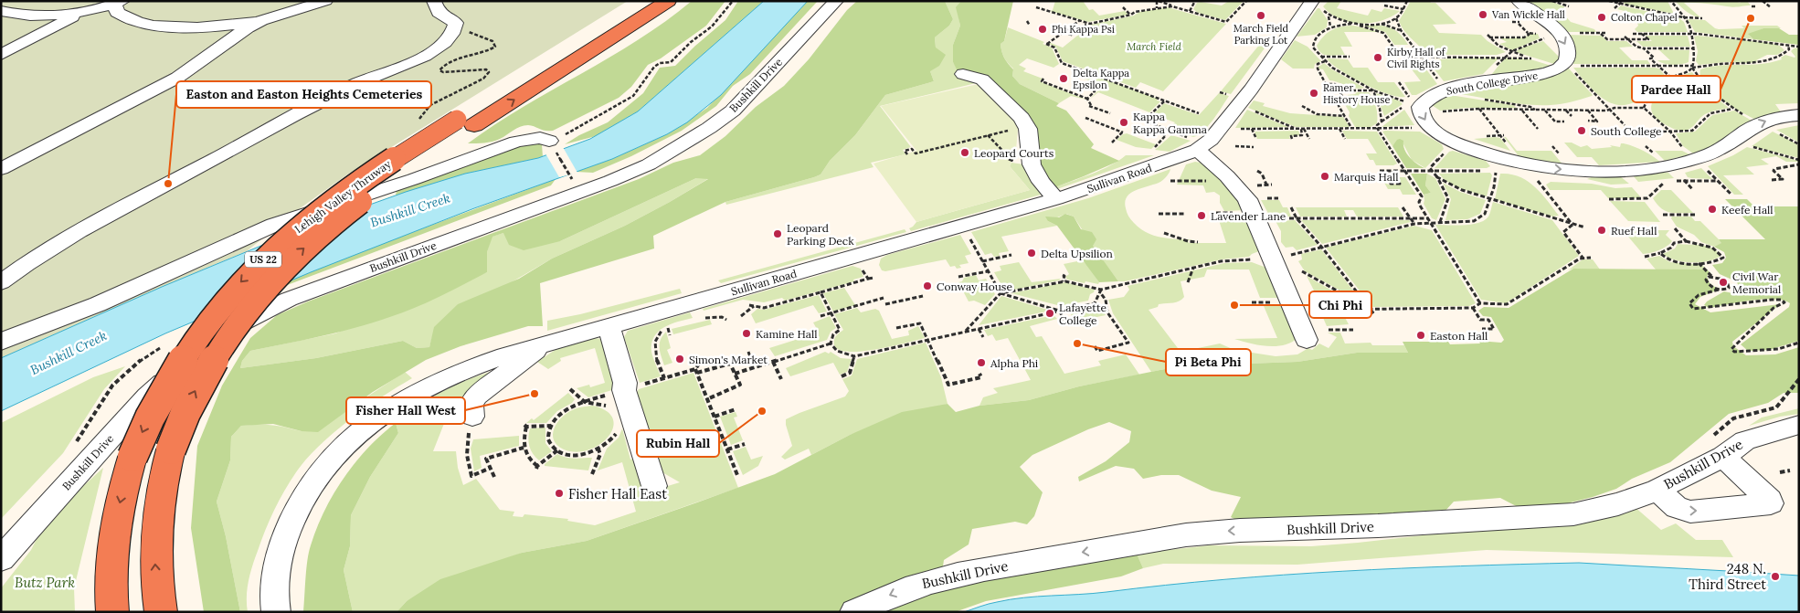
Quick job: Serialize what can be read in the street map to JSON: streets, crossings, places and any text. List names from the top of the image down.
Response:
{
  "streets": {
    "highway": ["Lehigh Valley Thruway", "US 22"],
    "street": ["South College Drive", "Bushkill Drive", "Sullivan Road"]
  },
  "one_way": ["Bushkill Drive"],
  "water": ["Bushkill Creek"],
  "parks": ["March Field", "Butz Park"],
  "places": [
    "Van Wickle Hall",
    "March Field Parking Lot",
    "Colton Chapel",
    "Pardee Hall",
    "Phi Kappa Psi",
    "Kirby Hall of Civil Rights",
    "Delta Kappa Epsilon",
    "Ramer History House",
    "Kappa Kappa Gamma",
    "South College",
    "Leopard Courts",
    "Marquis Hall",
    "Easton and Easton Heights Cemeteries",
    "Keefe Hall",
    "Lavender Lane",
    "Ruef Hall",
    "Leopard Parking Deck",
    "Delta Upsilion",
    "Civil War Memorial",
    "Conway House",
    "Chi Phi",
    "Lafayette College",
    "Kamine Hall",
    "Easton Hall",
    "Pi Beta Phi",
    "Simon's Market",
    "Alpha Phi",
    "Fisher Hall West",
    "Rubin Hall",
    "Fisher Hall East",
    "248 N. Third Street"
  ]
}
